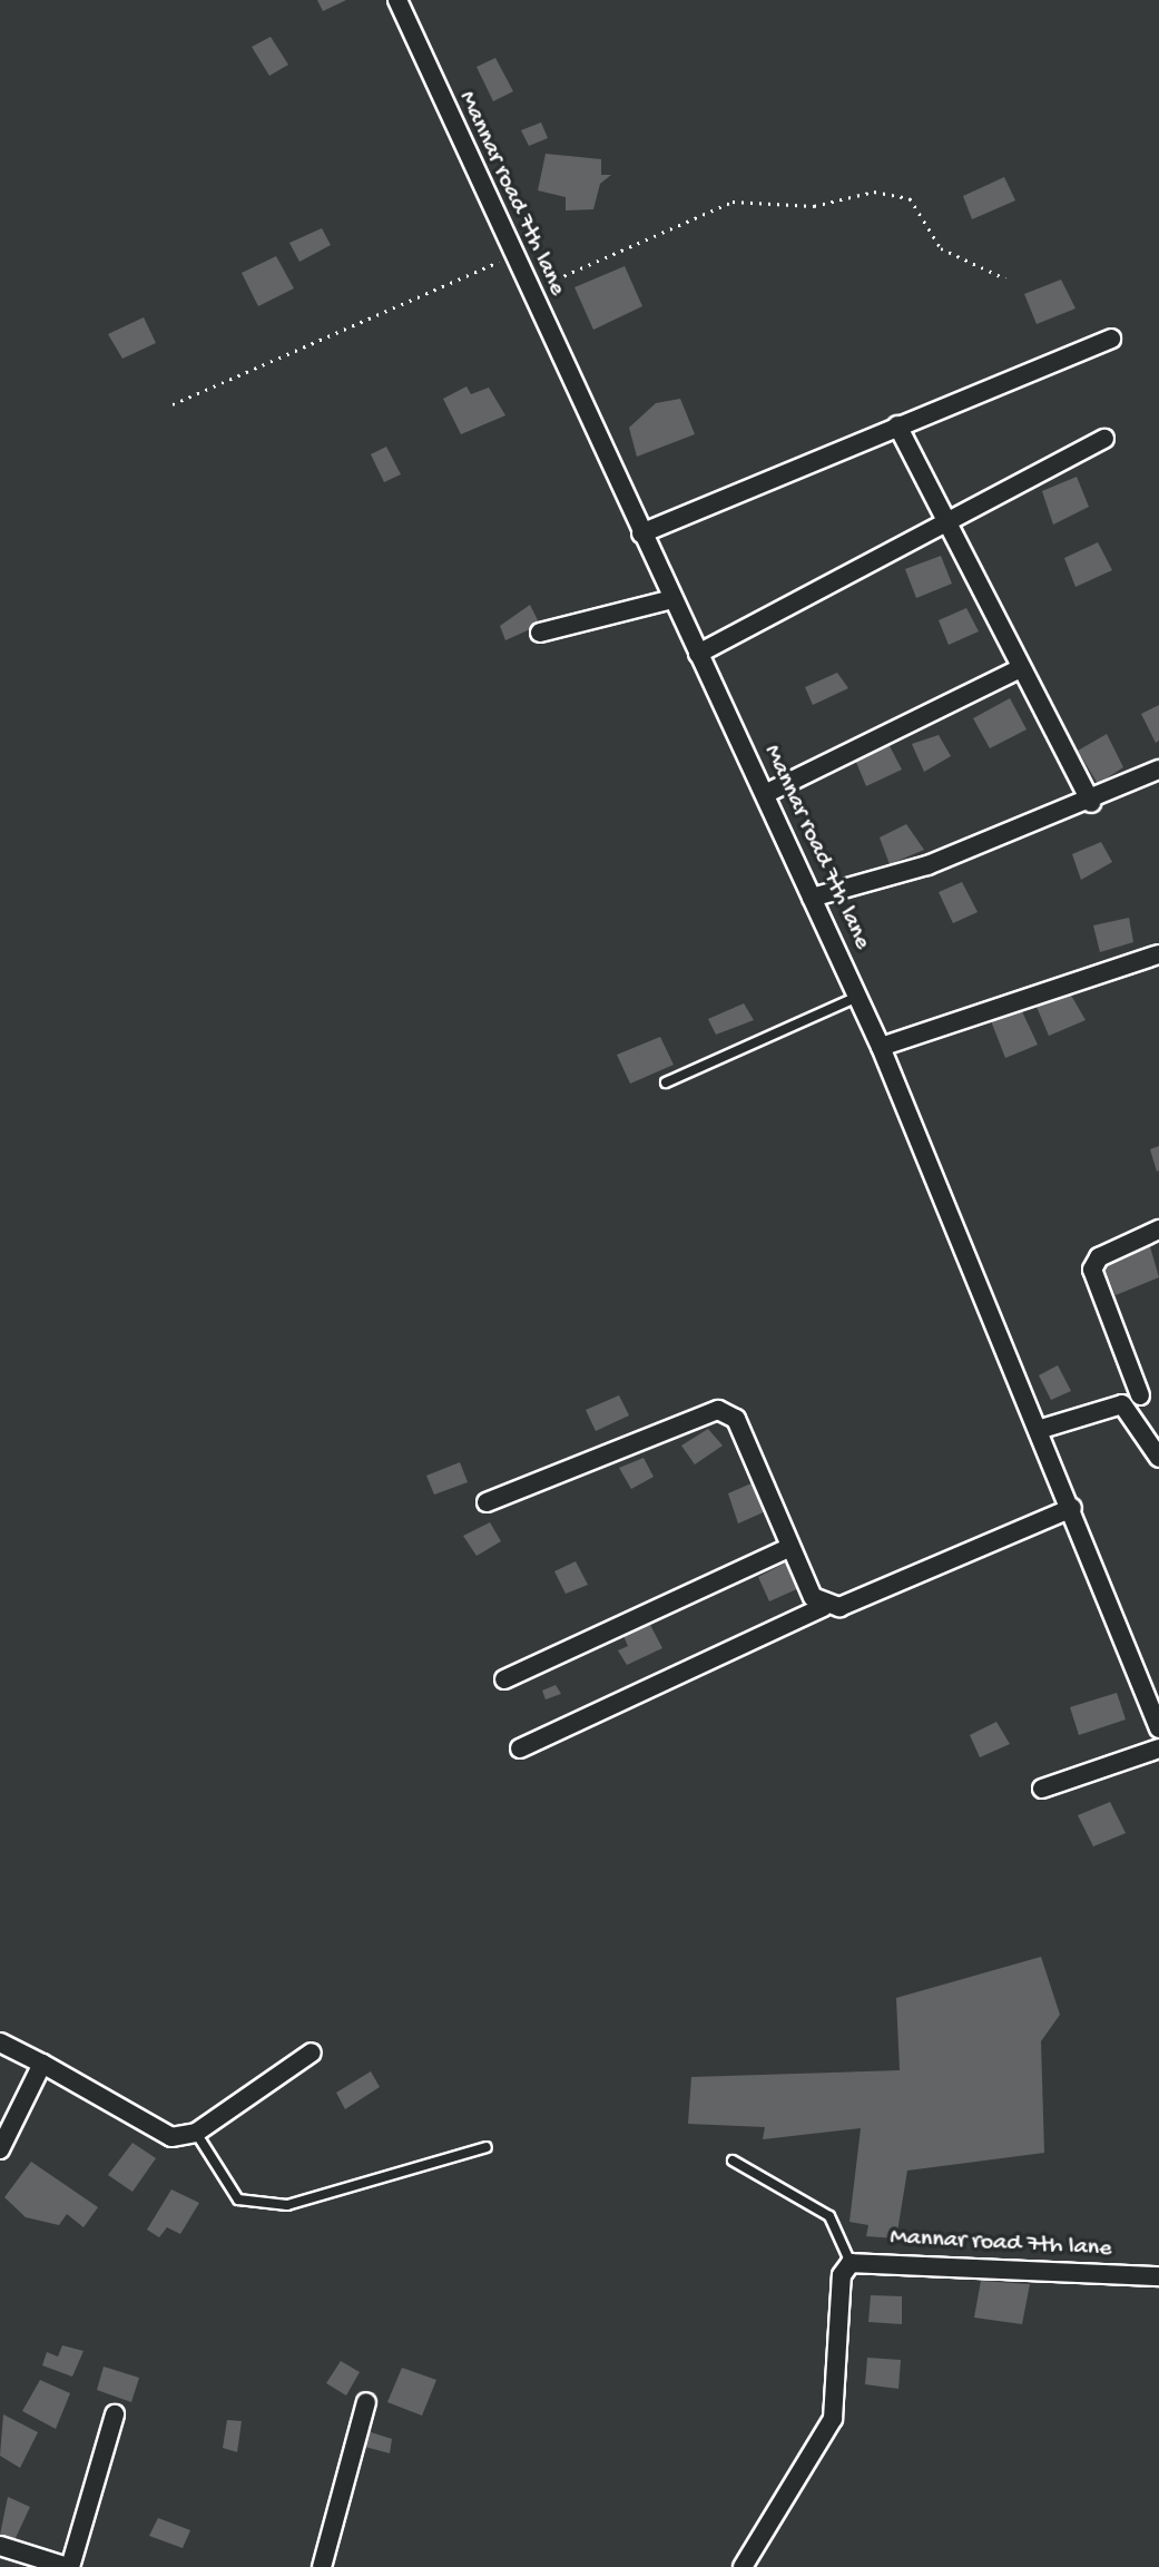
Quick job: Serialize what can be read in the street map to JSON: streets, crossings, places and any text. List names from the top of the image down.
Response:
{
  "streets": {
    "street": ["Mannar road 7th lane"]
  }
}
